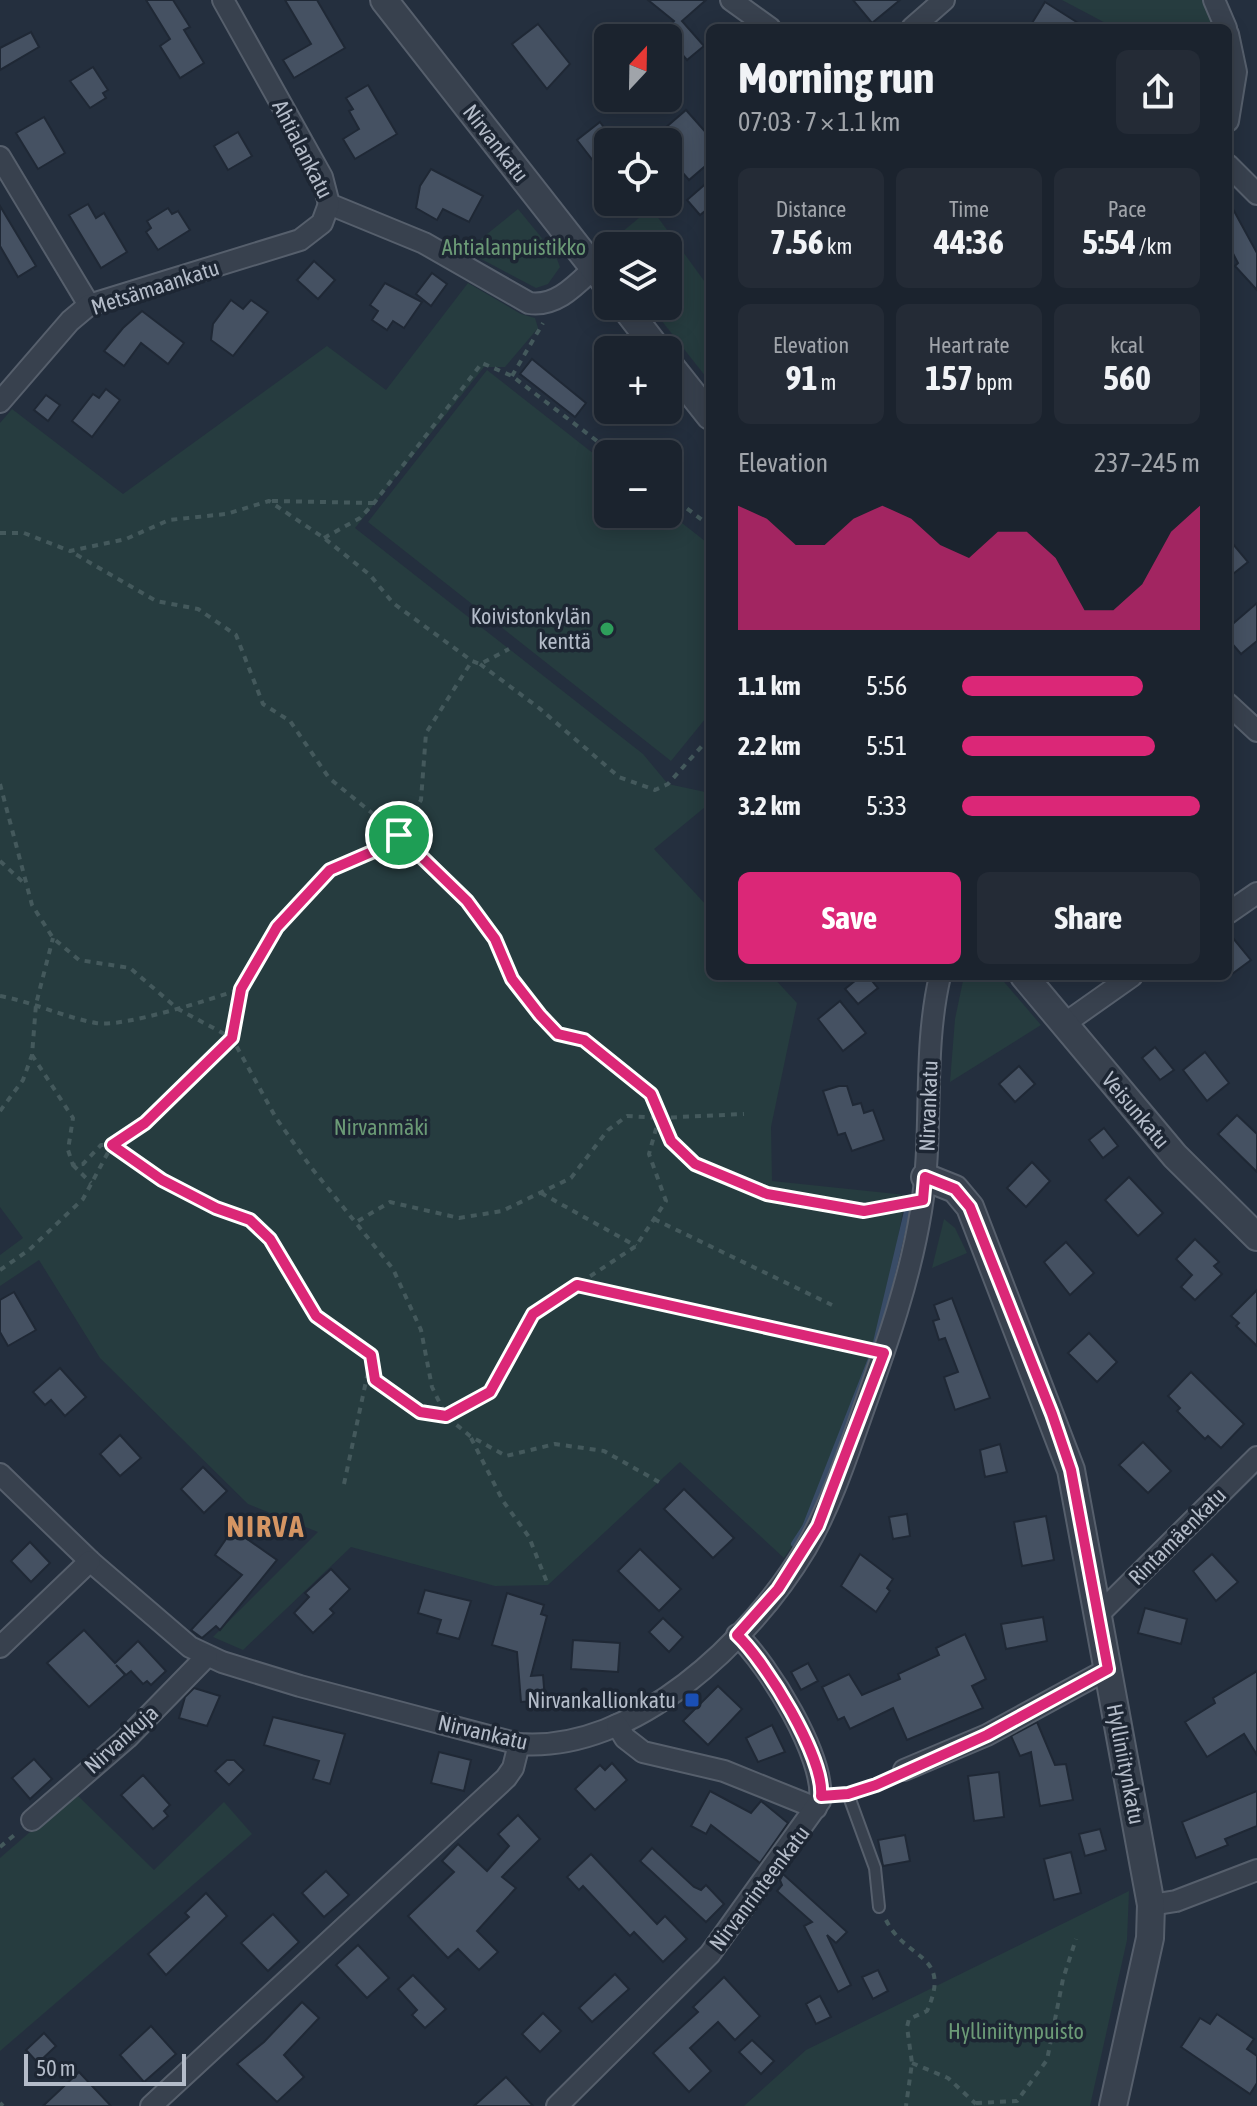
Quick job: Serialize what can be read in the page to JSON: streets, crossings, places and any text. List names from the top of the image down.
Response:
{
  "streets": {
    "street": [
      "Nirvankatu",
      "Ahtialankatu",
      "Metsämaankatu",
      "Veisunkatu",
      "Rintamäenkatu",
      "Nirvankuja",
      "Hylliniitynkatu",
      "Nirvanrinteenkatu"
    ]
  },
  "crossings": [
    ["Nirvankatu", "Nirvankuja"],
    ["Nirvankatu", "Hylliniitynkatu"],
    ["Ahtialankatu", "Metsämaankatu"],
    ["Rintamäenkatu", "Hylliniitynkatu"]
  ],
  "districts": ["NIRVA"],
  "parks": ["Ahtialanpuistikko", "Nirvanmäki", "Hylliniitynpuisto"],
  "places": {
    "other": ["Koivistonkylän kenttä"],
    "transit": ["Nirvankallionkatu"]
  },
  "scale_bar": "50 m",
  "north": "top",
  "page": {
    "map_buttons": ["+", "−"],
    "heading": ["Morning run", "07:03 · 7 × 1.1 km"],
    "stats": [
      ["Distance", "7.56 km"],
      ["Time", "44:36"],
      ["Pace", "5:54 /km"],
      ["Elevation", "91 m"],
      ["Heart rate", "157 bpm"],
      ["kcal", "560"]
    ],
    "chart": ["Elevation", "237–245 m"],
    "list": [
      {
        "name": "1.1 km",
        "note": "5:56"
      },
      {
        "name": "2.2 km",
        "note": "5:51"
      },
      {
        "name": "3.2 km",
        "note": "5:33"
      }
    ],
    "buttons": ["Save", "Share"],
    "scale": "50 m"
  }
}
